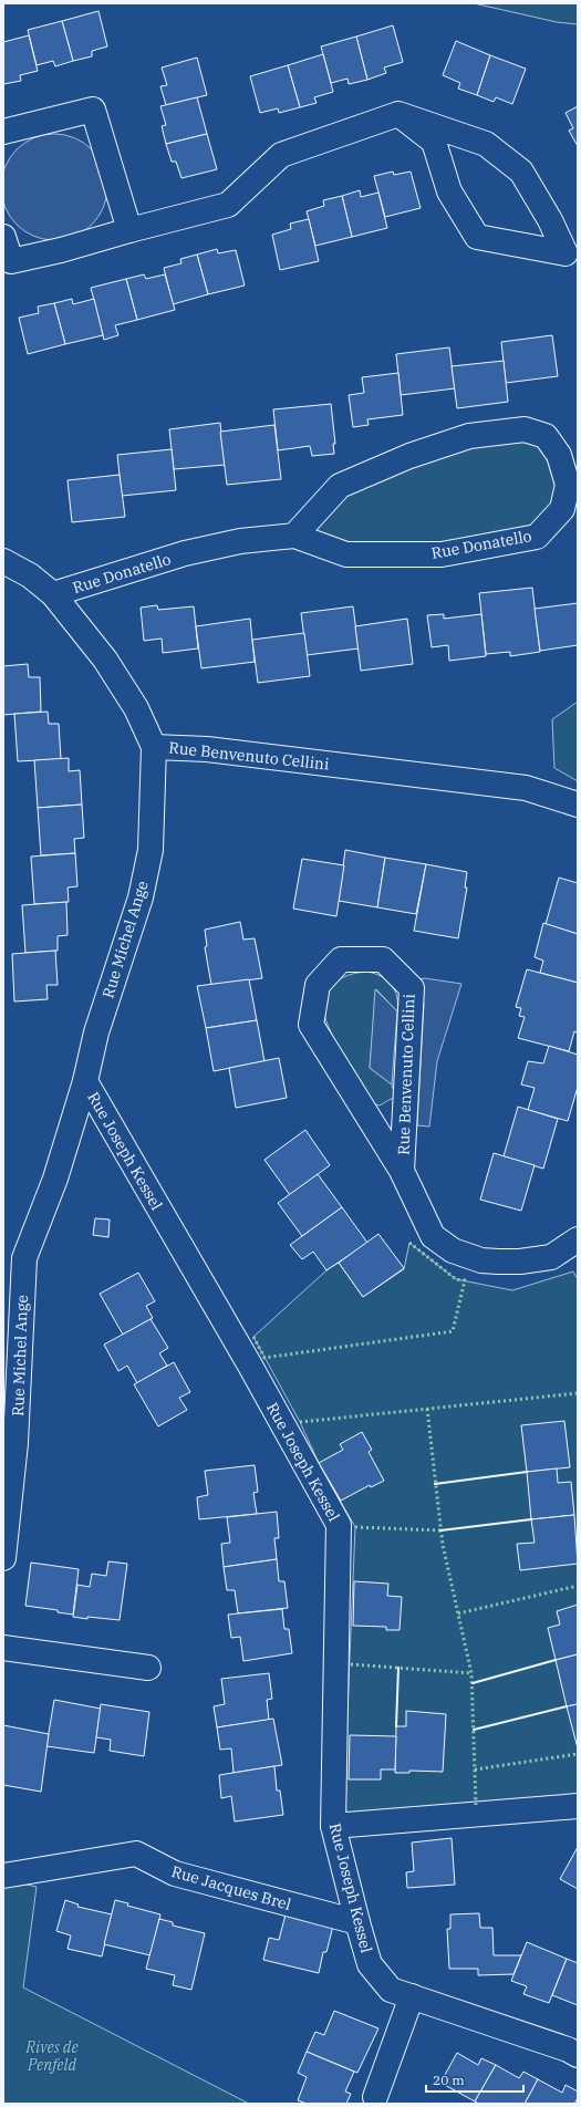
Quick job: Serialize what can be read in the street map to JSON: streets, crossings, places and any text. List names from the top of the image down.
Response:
{
  "streets": {
    "street": [
      "Rue Donatello",
      "Rue Benvenuto Cellini",
      "Rue Michel Ange",
      "Rue Joseph Kessel",
      "Rue Jacques Brel"
    ]
  },
  "crossings": [
    ["Rue Donatello", "Rue Michel Ange"],
    ["Rue Benvenuto Cellini", "Rue Michel Ange"],
    ["Rue Michel Ange", "Rue Joseph Kessel"],
    ["Rue Joseph Kessel", "Rue Jacques Brel"]
  ],
  "parks": ["Rives de Penfeld"],
  "scale_bar": "20 m"
}
